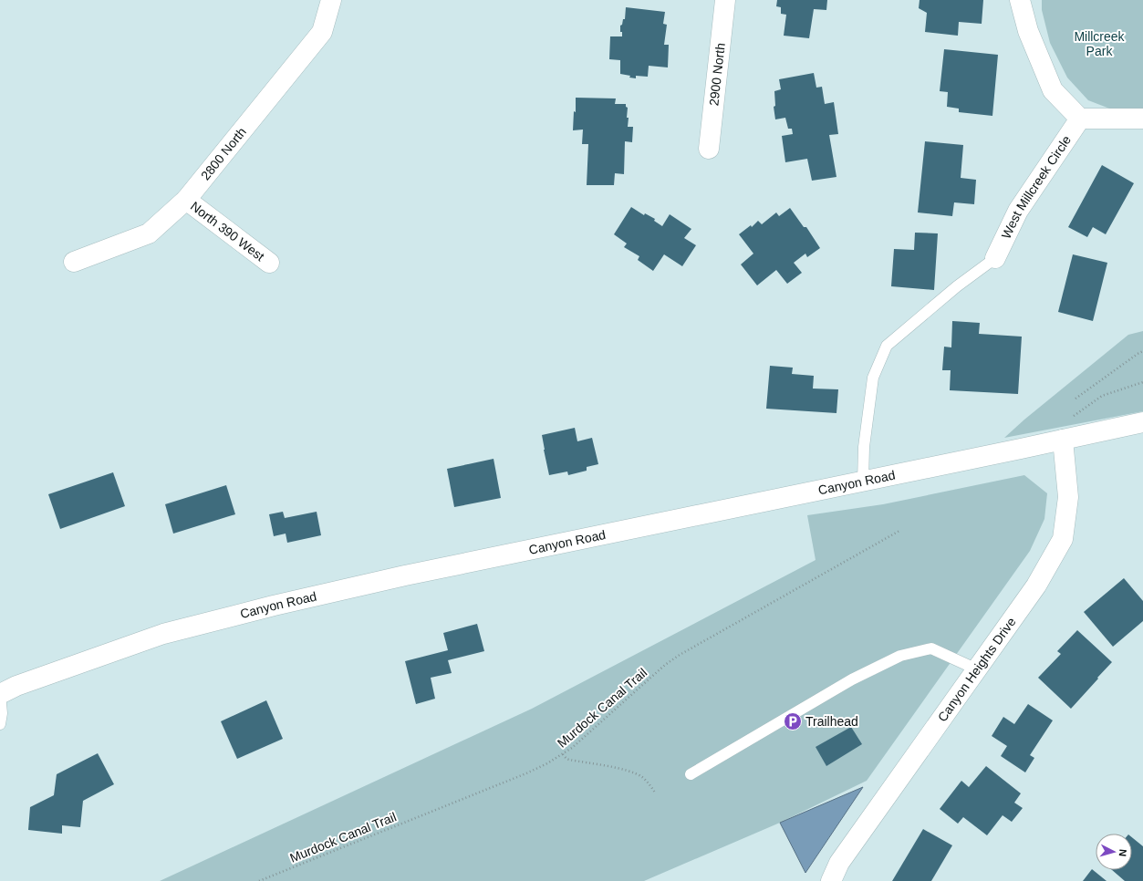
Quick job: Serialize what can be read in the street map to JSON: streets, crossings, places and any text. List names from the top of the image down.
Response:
{
  "streets": {
    "street": [
      "2900 North",
      "2800 North",
      "West Millcreek Circle",
      "North 390 West",
      "Canyon Road",
      "Canyon Heights Drive"
    ],
    "path": ["Murdock Canal Trail"]
  },
  "crossings": [
    ["2800 North", "North 390 West"],
    ["Canyon Road", "Canyon Heights Drive"]
  ],
  "parks": ["Millcreek Park"],
  "places": {
    "parking": ["Trailhead"]
  },
  "north": "right"
}
